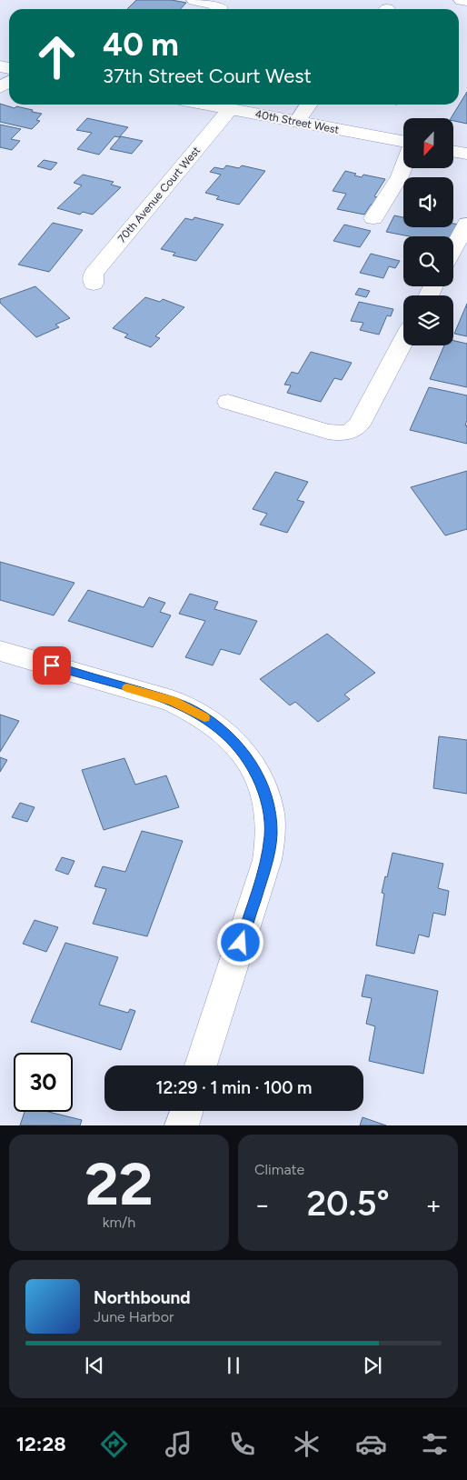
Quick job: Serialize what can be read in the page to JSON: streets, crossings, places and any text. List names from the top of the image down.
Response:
{
  "streets": {
    "street": ["40th Street West", "70th Avenue Court West"]
  },
  "crossings": [
    ["40th Street West", "70th Avenue Court West"]
  ],
  "north": "bottom",
  "page": {
    "turn": ["40 m", "37th Street Court West"],
    "limit": "30",
    "trip": "12:29 · 1 min · 100 m",
    "tile": [
      ["22", "km/h"],
      "Climate"
    ],
    "heat": ["−", "20.5°", "+"],
    "song": ["Northbound", "June Harbor"],
    "tabs": "12:28"
  }
}
